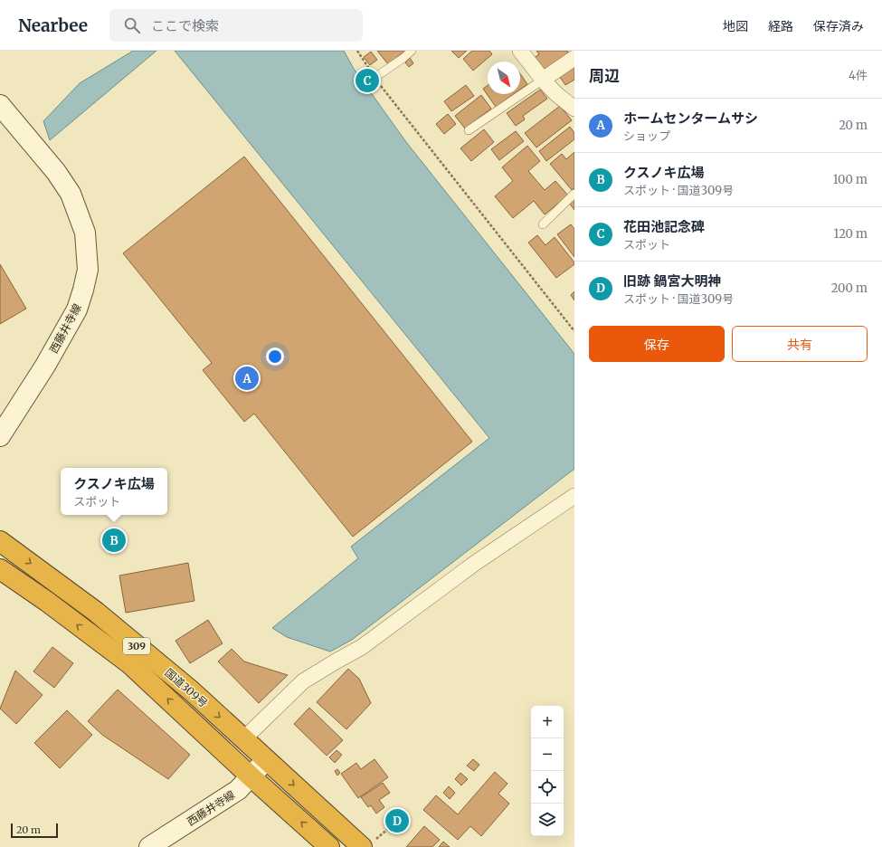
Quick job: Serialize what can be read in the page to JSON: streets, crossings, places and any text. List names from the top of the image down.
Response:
{
  "streets": {
    "highway": ["309", "国道309号"],
    "main road": ["西藤井寺線"]
  },
  "crossings": [
    ["西藤井寺線", "国道309号"]
  ],
  "scale_bar": "20 m",
  "north": "bottom right",
  "page": {
    "header": "Nearbee",
    "search": "ここで検索",
    "nav": ["地図", "経路", "保存済み"],
    "heading": ["周辺", "4件"],
    "pins": [
      "C",
      "A",
      "B",
      "D"
    ],
    "list": [
      {
        "mark": "A",
        "name": "ホームセンタームサシ",
        "note": "ショップ",
        "value": "20 m"
      },
      {
        "mark": "B",
        "name": "クスノキ広場",
        "note": "スポット · 国道309号",
        "value": "100 m"
      },
      {
        "mark": "C",
        "name": "花田池記念碑",
        "note": "スポット",
        "value": "120 m"
      },
      {
        "mark": "D",
        "name": "旧跡 鍋宮大明神",
        "note": "スポット · 国道309号",
        "value": "200 m"
      }
    ],
    "buttons": ["保存", "共有"],
    "popup": ["クスノキ広場", "スポット"],
    "map_buttons": ["+", "−"],
    "scale": "20 m"
  }
}
